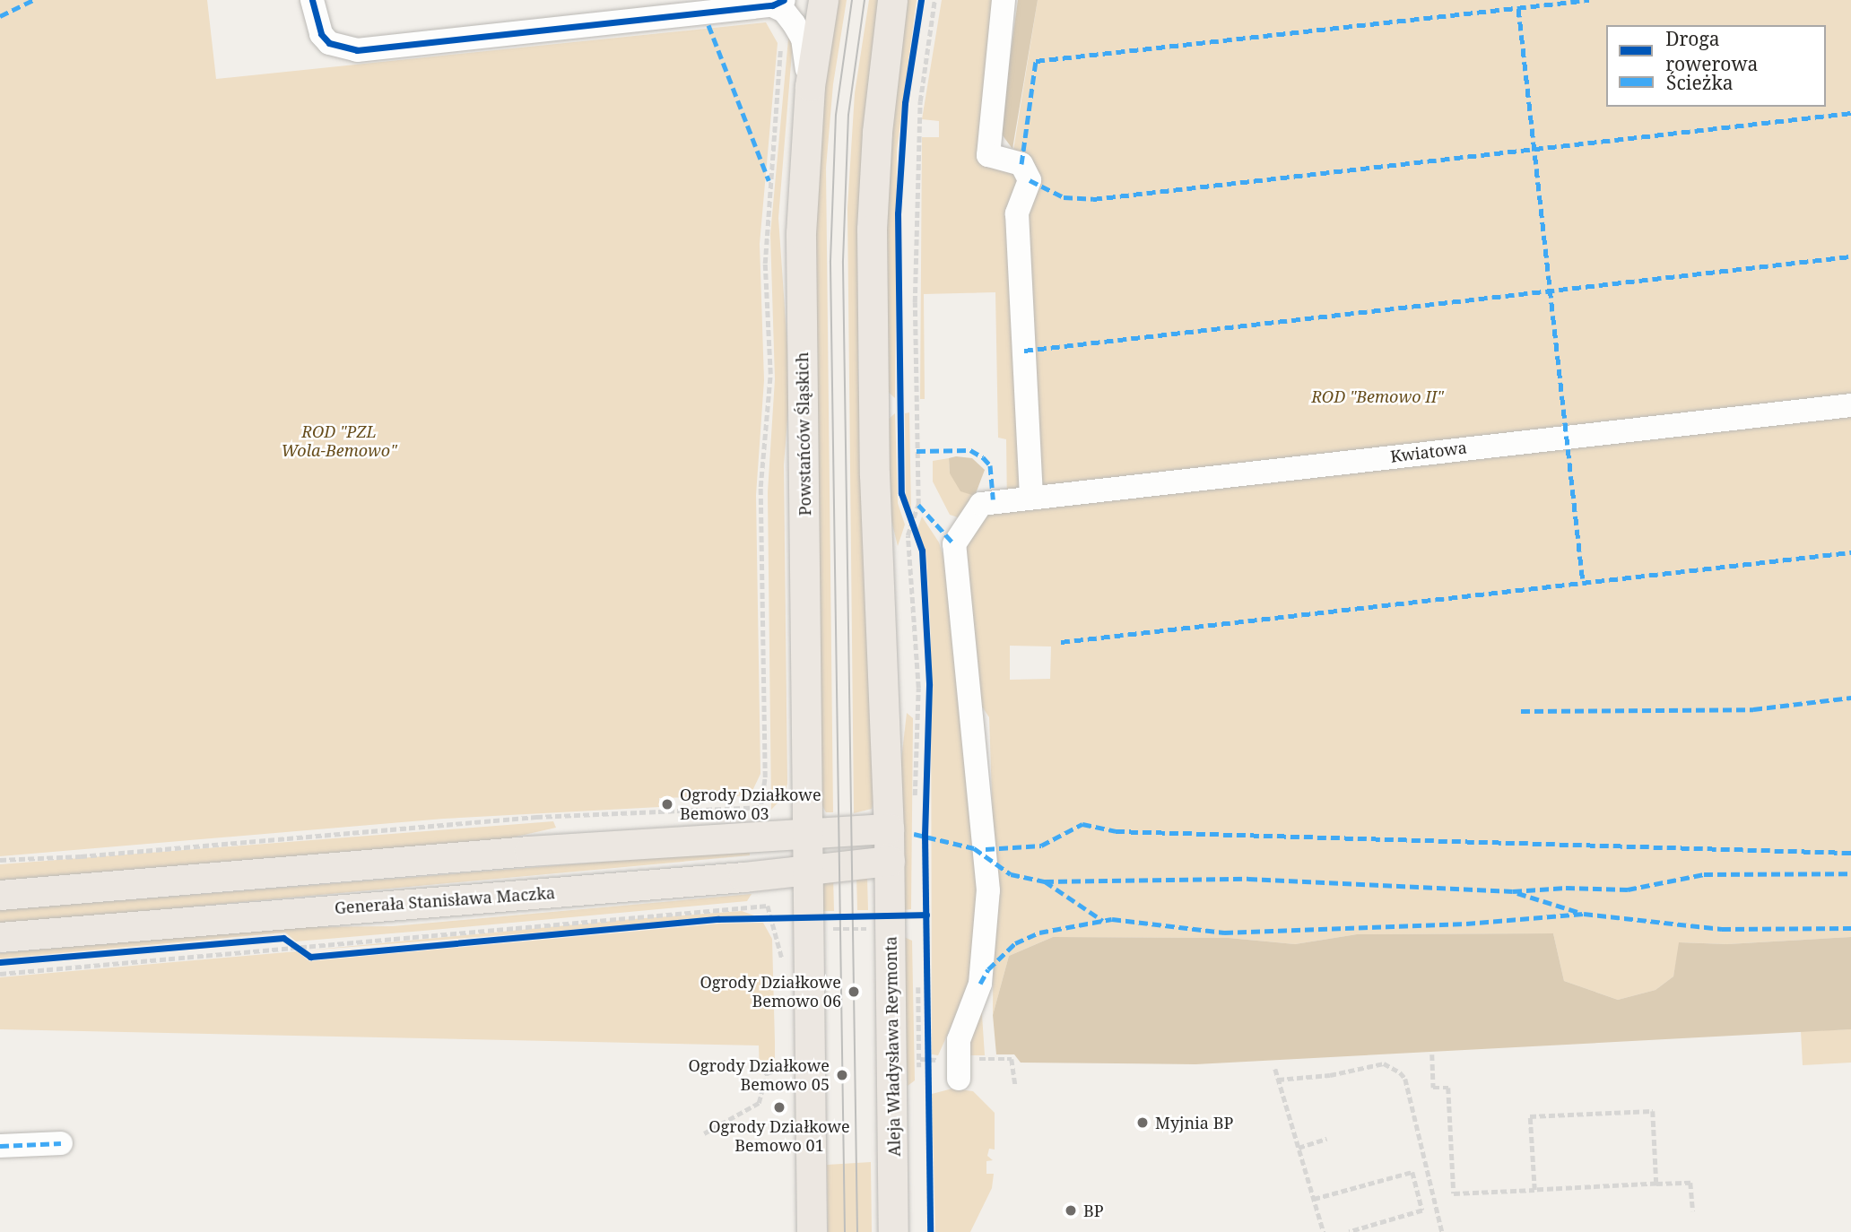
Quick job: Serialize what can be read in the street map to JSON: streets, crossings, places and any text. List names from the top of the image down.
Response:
{
  "streets": {
    "main road": ["Powstańców Śląskich", "Generała Stanisława Maczka", "Aleja Władysława Reymonta"],
    "street": ["Kwiatowa"]
  },
  "crossings": [
    ["Powstańców Śląskich", "Generała Stanisława Maczka"],
    ["Generała Stanisława Maczka", "Aleja Władysława Reymonta"]
  ],
  "parks": ["ROD \"Bemowo II\"", "ROD \"PZL Wola-Bemowo\""],
  "places": [
    "Ogrody Działkowe Bemowo 03",
    "Ogrody Działkowe Bemowo 06",
    "Ogrody Działkowe Bemowo 05",
    "Ogrody Działkowe Bemowo 01",
    "Myjnia BP",
    "BP"
  ],
  "legend": ["Droga rowerowa", "Ścieżka"]
}
